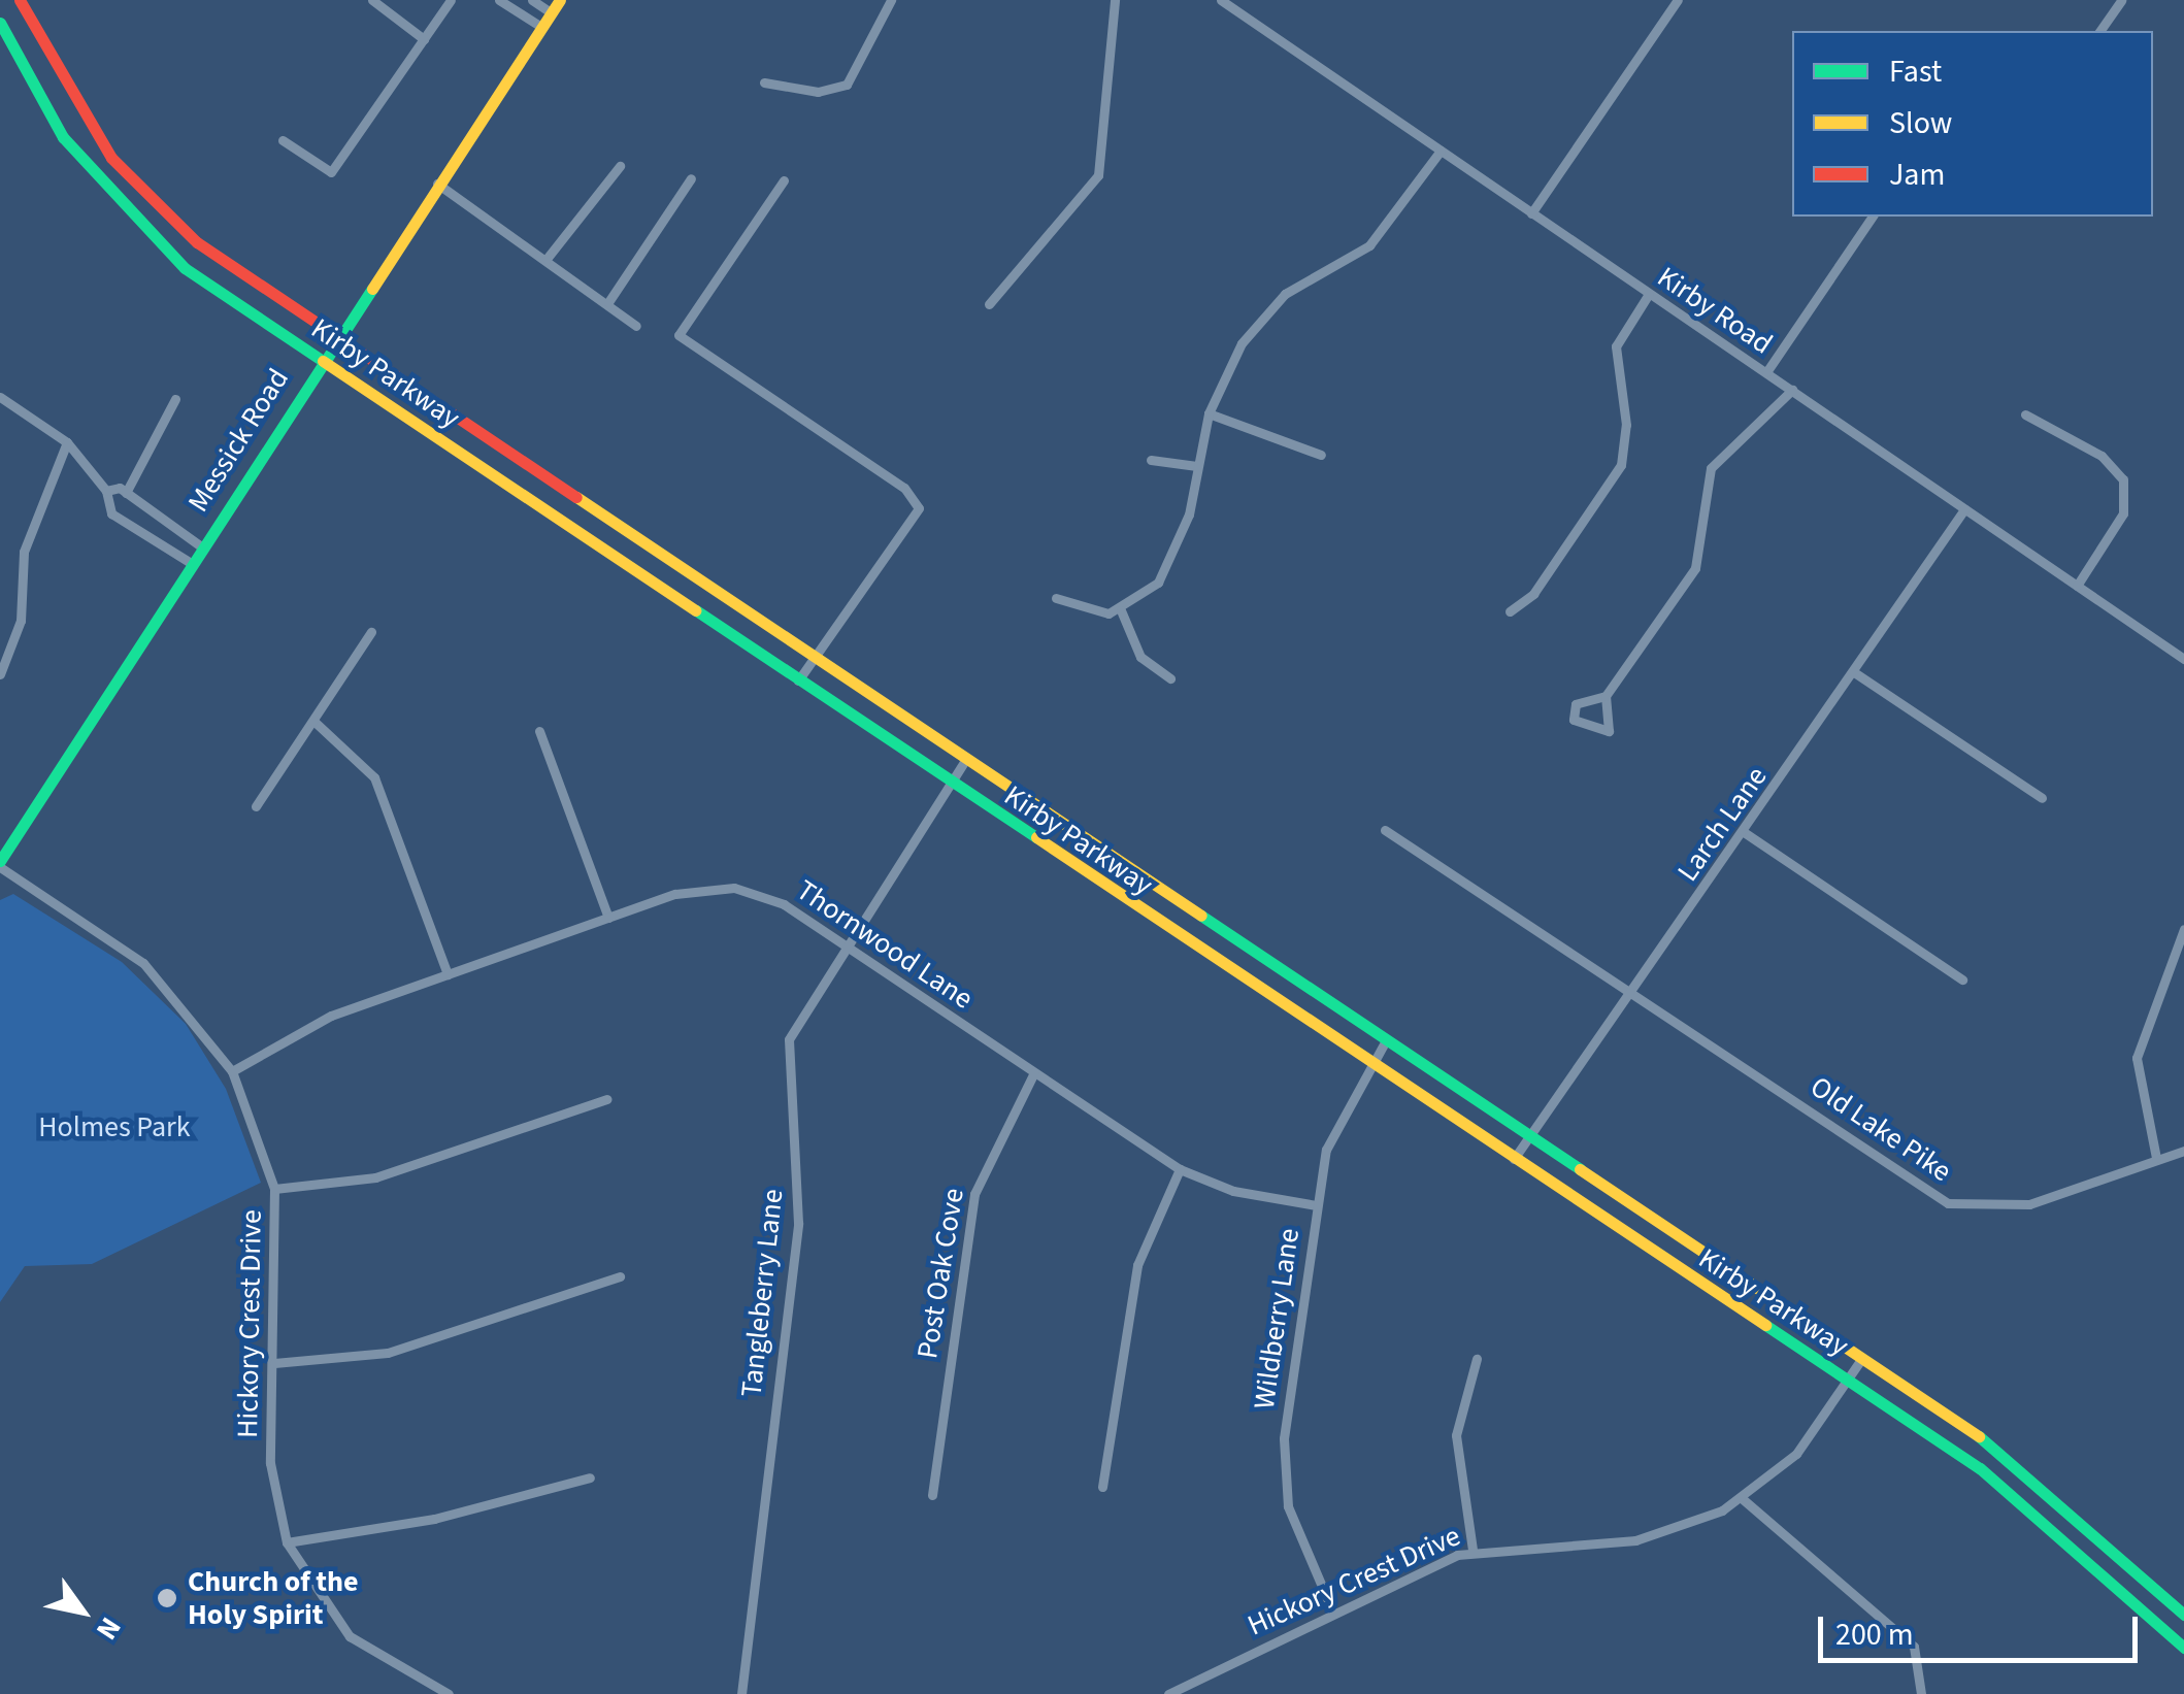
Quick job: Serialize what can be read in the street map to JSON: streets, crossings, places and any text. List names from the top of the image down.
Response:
{
  "streets": {
    "main road": ["Kirby Parkway", "Messick Road"],
    "street": [
      "Kirby Road",
      "Larch Lane",
      "Thornwood Lane",
      "Old Lake Pike",
      "Post Oak Cove",
      "Tangleberry Lane",
      "Wildberry Lane",
      "Hickory Crest Drive"
    ]
  },
  "crossings": [
    ["Kirby Road", "Larch Lane"],
    ["Kirby Parkway", "Messick Road"],
    ["Kirby Parkway", "Larch Lane"],
    ["Kirby Parkway", "Tangleberry Lane"],
    ["Kirby Parkway", "Wildberry Lane"],
    ["Kirby Parkway", "Hickory Crest Drive"],
    ["Messick Road", "Hickory Crest Drive"],
    ["Larch Lane", "Old Lake Pike"],
    ["Thornwood Lane", "Post Oak Cove"],
    ["Thornwood Lane", "Tangleberry Lane"],
    ["Thornwood Lane", "Wildberry Lane"],
    ["Thornwood Lane", "Hickory Crest Drive"],
    ["Wildberry Lane", "Hickory Crest Drive"]
  ],
  "parks": ["Holmes Park"],
  "places": ["Church of the Holy Spirit"],
  "legend": ["Fast", "Slow", "Jam"],
  "scale_bar": "200 m",
  "north": "bottom right"
}
